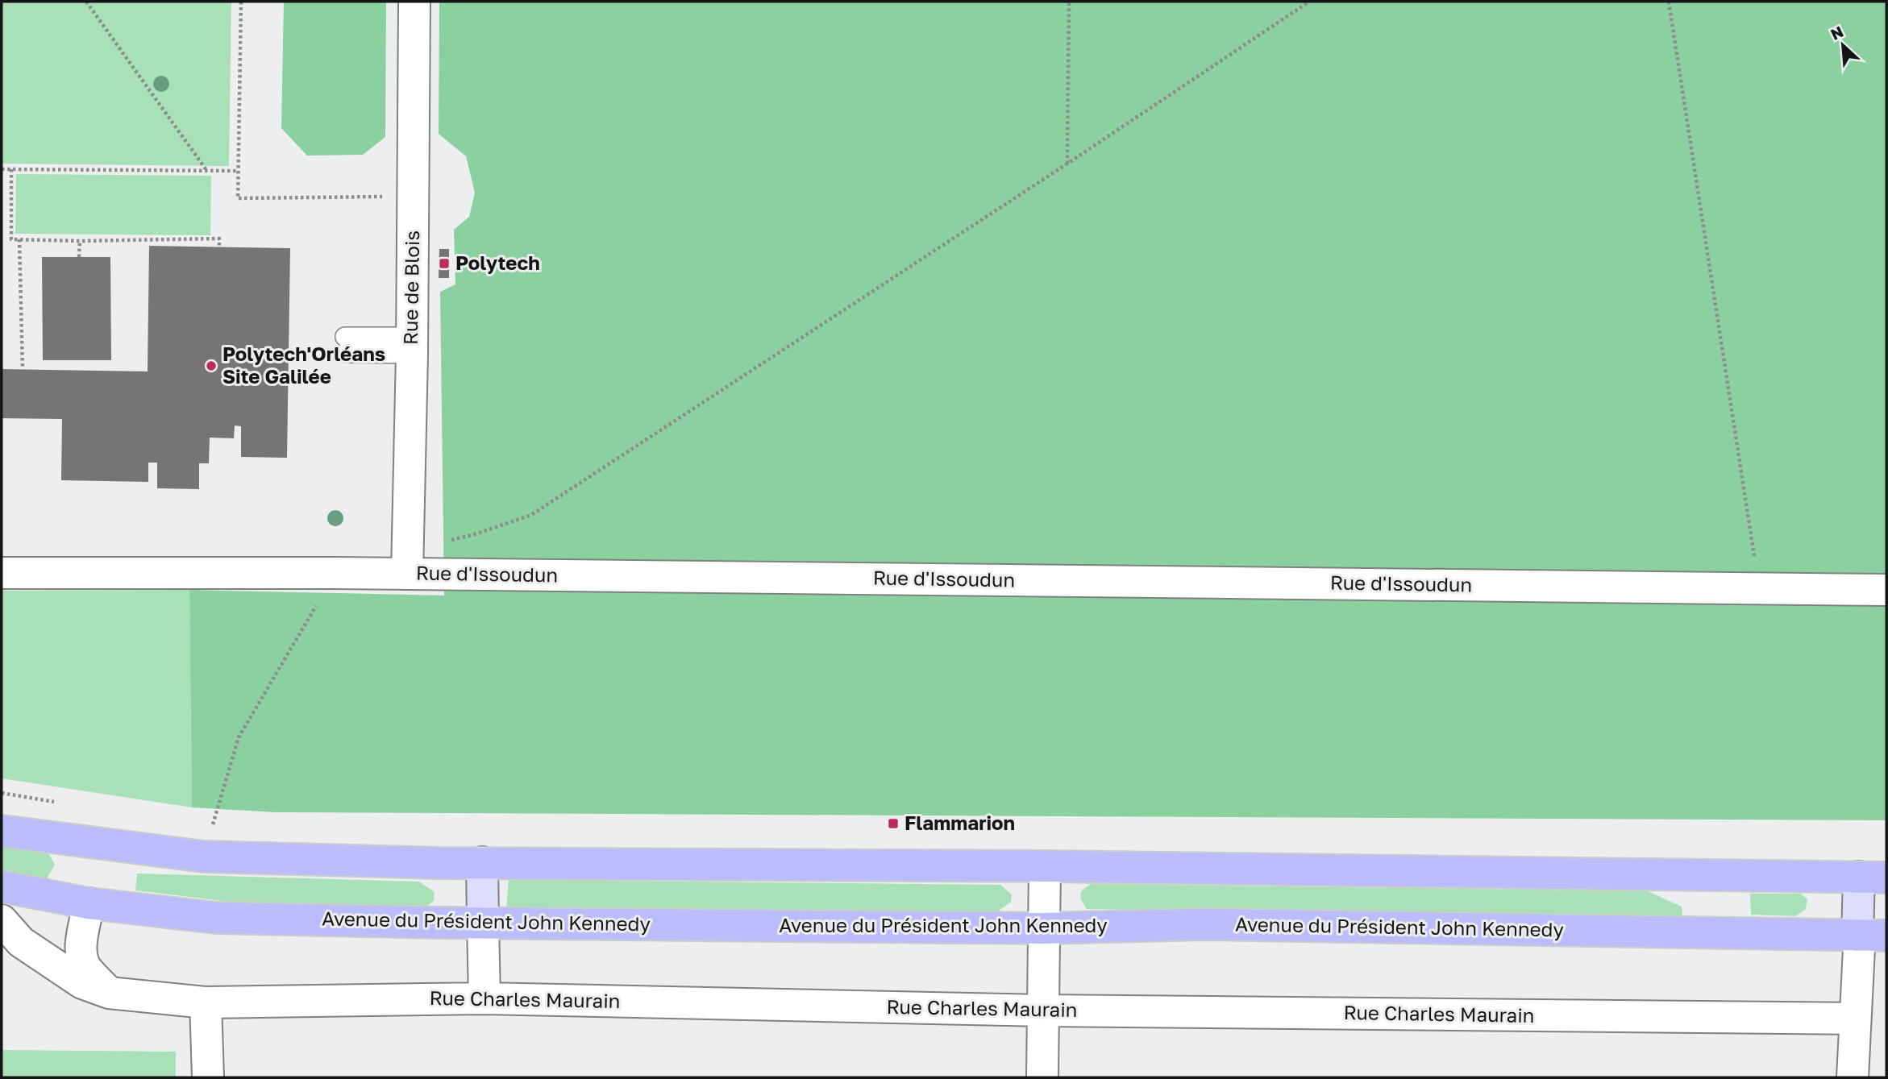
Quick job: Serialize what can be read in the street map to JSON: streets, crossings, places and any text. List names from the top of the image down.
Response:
{
  "streets": {
    "main road": ["Avenue du Président John Kennedy"],
    "street": ["Rue de Blois", "Rue d'Issoudun", "Rue Charles Maurain"]
  },
  "crossings": [
    ["Rue de Blois", "Rue d'Issoudun"]
  ],
  "places": {
    "transit": ["Polytech", "Flammarion"],
    "other": ["Polytech'Orléans Site Galilée"]
  },
  "north": "top left"
}
